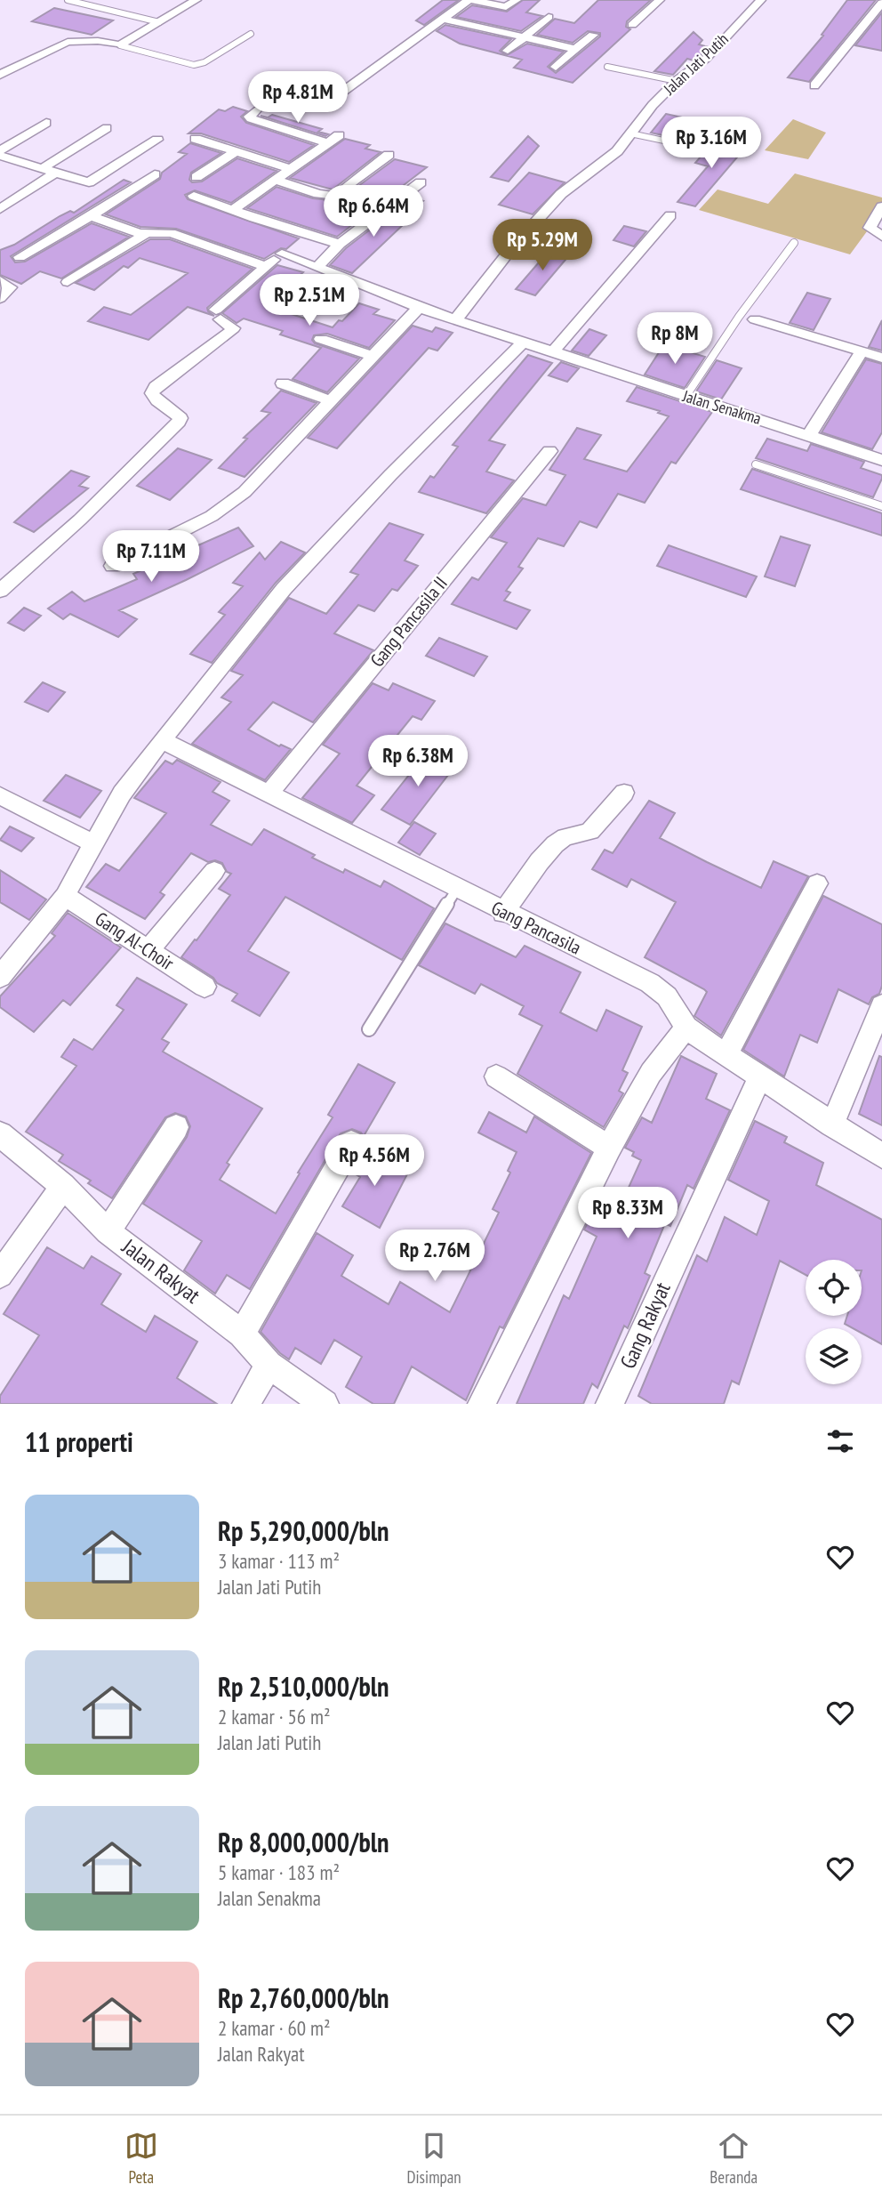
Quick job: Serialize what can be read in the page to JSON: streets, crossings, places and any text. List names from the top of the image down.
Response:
{
  "streets": {
    "street": [
      "Jalan Jati Putih",
      "Jalan Senakma",
      "Gang Pancasila II",
      "Gang Pancasila",
      "Gang Al-Choir",
      "Jalan Rakyat",
      "Gang Rakyat"
    ]
  },
  "crossings": [
    ["Jalan Jati Putih", "Jalan Senakma"],
    ["Gang Pancasila II", "Gang Pancasila"],
    ["Gang Pancasila", "Gang Rakyat"]
  ],
  "page": {
    "price": [
      "Rp 4.81M",
      "Rp 3.16M",
      "Rp 6.64M",
      "Rp 5.29M",
      "Rp 2.51M",
      "Rp 8M",
      "Rp 7.11M",
      "Rp 6.38M",
      "Rp 4.56M",
      "Rp 8.33M",
      "Rp 2.76M"
    ],
    "heading": "11 properti",
    "list": [
      {
        "name": "Rp 5,290,000/bln",
        "note": "3 kamar · 113 m² · Jalan Jati Putih"
      },
      {
        "name": "Rp 2,510,000/bln",
        "note": "2 kamar · 56 m² · Jalan Jati Putih"
      },
      {
        "name": "Rp 8,000,000/bln",
        "note": "5 kamar · 183 m² · Jalan Senakma"
      },
      {
        "name": "Rp 2,760,000/bln",
        "note": "2 kamar · 60 m² · Jalan Rakyat"
      }
    ],
    "tabs": ["Peta", "Disimpan", "Beranda"]
  }
}
